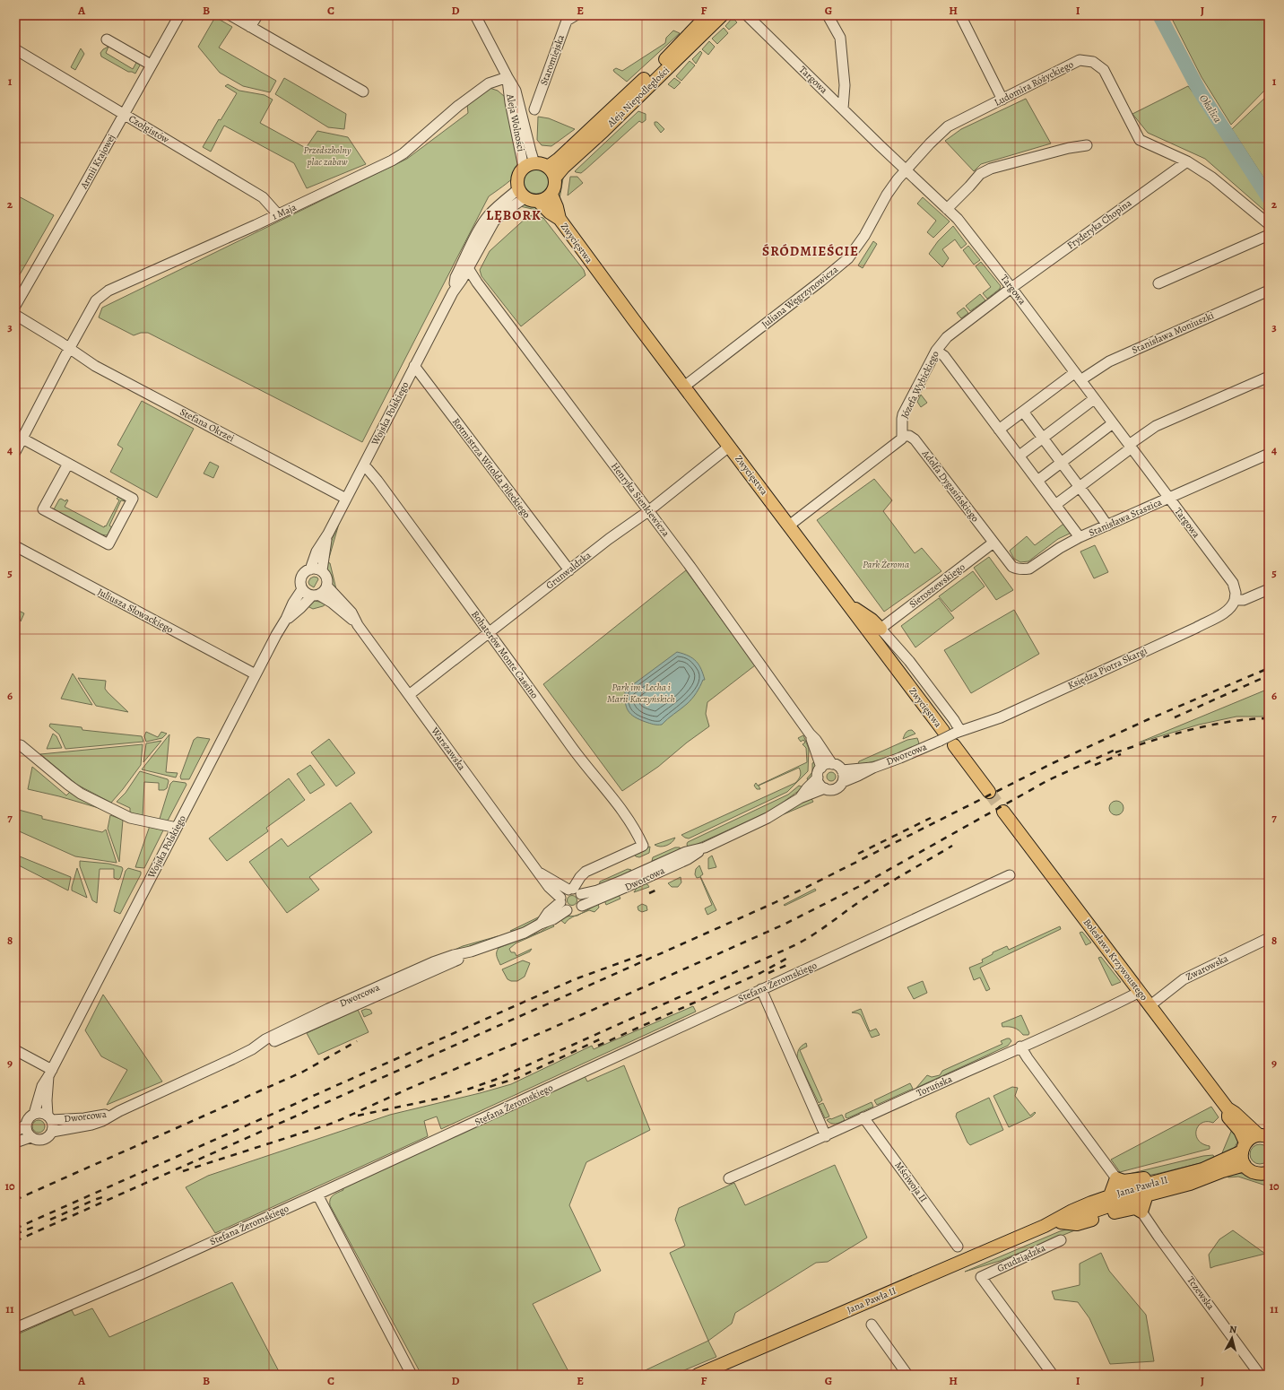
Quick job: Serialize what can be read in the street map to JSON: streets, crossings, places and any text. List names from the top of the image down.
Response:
{
  "streets": {
    "main road": [
      "Aleja Niepodległości",
      "Zwycięstwa",
      "Bolesława Krzywoustego",
      "Jana Pawła II"
    ],
    "street": [
      "Staromiejska",
      "Targowa",
      "Ludomira Różyckiego",
      "Aleja Wolności",
      "Czołgistów",
      "Armii Krajowej",
      "1 Maja",
      "Fryderyka Chopina",
      "Juliana Węgrzynowicza",
      "Stanisława Moniuszki",
      "Józefa Wybickiego",
      "Wojska Polskiego",
      "Stefana Okrzei",
      "Rotmistrza Witolda Pileckiego",
      "Adolfa Dygasińskiego",
      "Henryka Sienkiewicza",
      "Stanisława Staszica",
      "Grunwaldzka",
      "Sieroszewskiego",
      "Juliusza Słowackiego",
      "Bohaterów Monte Cassino",
      "Księdza Piotra Skargi",
      "Warszawska",
      "Dworcowa",
      "Zwarowska",
      "Stefana Żeromskiego",
      "Toruńska",
      "Mściwoja II",
      "Grudziądzka",
      "Tczewska"
    ]
  },
  "crossings": [
    ["Targowa", "Ludomira Różyckiego"],
    ["Targowa", "Fryderyka Chopina"],
    ["Targowa", "Juliana Węgrzynowicza"],
    ["Targowa", "Stanisława Moniuszki"],
    ["Targowa", "Józefa Wybickiego"],
    ["Targowa", "Stanisława Staszica"],
    ["Targowa", "Księdza Piotra Skargi"],
    ["Ludomira Różyckiego", "Fryderyka Chopina"],
    ["Ludomira Różyckiego", "Juliana Węgrzynowicza"],
    ["Aleja Niepodległości", "Aleja Wolności"],
    ["Aleja Niepodległości", "Zwycięstwa"],
    ["Aleja Niepodległości", "Wojska Polskiego"],
    ["Aleja Wolności", "1 Maja"],
    ["Aleja Wolności", "Zwycięstwa"],
    ["Aleja Wolności", "Wojska Polskiego"],
    ["Czołgistów", "Armii Krajowej"],
    ["Czołgistów", "1 Maja"],
    ["1 Maja", "Stefana Okrzei"],
    ["Fryderyka Chopina", "Józefa Wybickiego"],
    ["Zwycięstwa", "Juliana Węgrzynowicza"],
    ["Zwycięstwa", "Wojska Polskiego"],
    ["Zwycięstwa", "Grunwaldzka"],
    ["Zwycięstwa", "Księdza Piotra Skargi"],
    ["Zwycięstwa", "Dworcowa"],
    ["Józefa Wybickiego", "Adolfa Dygasińskiego"],
    ["Wojska Polskiego", "Stefana Okrzei"],
    ["Wojska Polskiego", "Rotmistrza Witolda Pileckiego"],
    ["Wojska Polskiego", "Henryka Sienkiewicza"],
    ["Wojska Polskiego", "Juliusza Słowackiego"],
    ["Wojska Polskiego", "Bohaterów Monte Cassino"],
    ["Wojska Polskiego", "Warszawska"],
    ["Wojska Polskiego", "Dworcowa"],
    ["Rotmistrza Witolda Pileckiego", "Grunwaldzka"],
    ["Adolfa Dygasińskiego", "Stanisława Staszica"],
    ["Adolfa Dygasińskiego", "Sieroszewskiego"],
    ["Henryka Sienkiewicza", "Grunwaldzka"],
    ["Henryka Sienkiewicza", "Dworcowa"],
    ["Stanisława Staszica", "Sieroszewskiego"],
    ["Grunwaldzka", "Bohaterów Monte Cassino"],
    ["Grunwaldzka", "Warszawska"],
    ["Bohaterów Monte Cassino", "Warszawska"],
    ["Bohaterów Monte Cassino", "Dworcowa"],
    ["Księdza Piotra Skargi", "Dworcowa"],
    ["Warszawska", "Dworcowa"],
    ["Bolesława Krzywoustego", "Zwarowska"],
    ["Bolesława Krzywoustego", "Toruńska"],
    ["Bolesława Krzywoustego", "Jana Pawła II"],
    ["Toruńska", "Mściwoja II"]
  ],
  "districts": ["LĘBORK", "ŚRÓDMIEŚCIE"],
  "water": ["Okalica"],
  "parks": ["Przedszkolny plac zabaw", "Park Żeroma", "Park im. Lecha i Marii Kaczyńskich"],
  "north": "top",
  "grid": {
    "columns": [
      "A",
      "B",
      "C",
      "D",
      "E",
      "F",
      "G",
      "H",
      "I",
      "J"
    ],
    "rows": [
      "1",
      "2",
      "3",
      "4",
      "5",
      "6",
      "7",
      "8",
      "9",
      "10",
      "11"
    ]
  }
}
